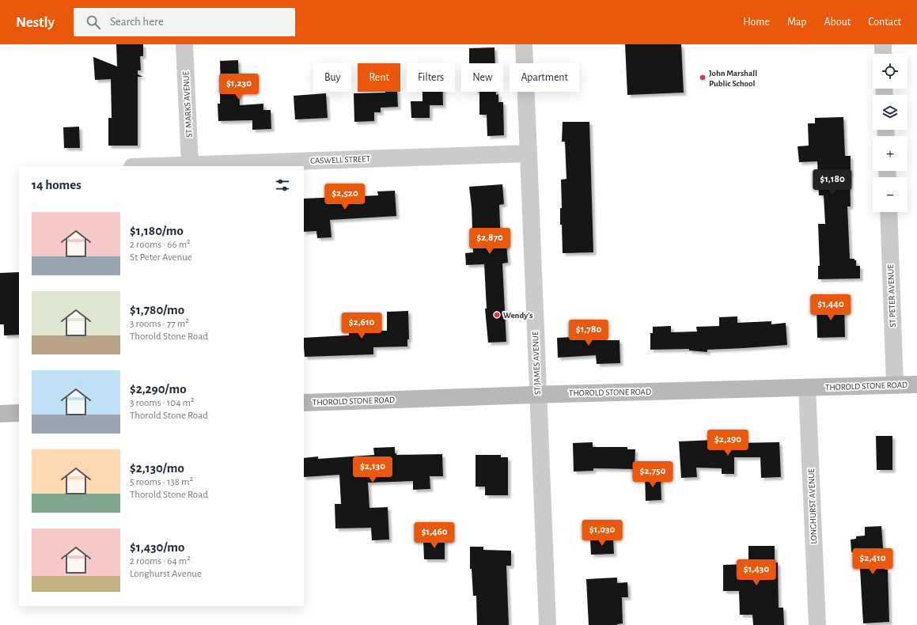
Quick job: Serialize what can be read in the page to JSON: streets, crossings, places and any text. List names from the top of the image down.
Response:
{
  "streets": {
    "main road": ["THOROLD STONE ROAD"],
    "street": [
      "ST MARKS AVENUE",
      "CASWELL STREET",
      "ST PETER AVENUE",
      "ST JAMES AVENUE",
      "LONGHURST AVENUE"
    ]
  },
  "crossings": [
    ["ST MARKS AVENUE", "CASWELL STREET"],
    ["CASWELL STREET", "ST JAMES AVENUE"],
    ["ST PETER AVENUE", "THOROLD STONE ROAD"],
    ["ST JAMES AVENUE", "THOROLD STONE ROAD"],
    ["THOROLD STONE ROAD", "LONGHURST AVENUE"]
  ],
  "places": ["John Marshall Public School", "Wendy's"],
  "page": {
    "header": "Nestly",
    "search": "Search here",
    "nav": [
      "Home",
      "Map",
      "About",
      "Contact"
    ],
    "map_buttons": ["+", "−"],
    "chip": [
      "Buy",
      "Rent",
      "Filters",
      "New",
      "Apartment"
    ],
    "price": [
      "$1,230",
      "$1,180",
      "$2,520",
      "$2,870",
      "$1,440",
      "$2,610",
      "$1,780",
      "$2,290",
      "$2,130",
      "$2,750",
      "$1,030",
      "$1,460",
      "$2,410",
      "$1,430"
    ],
    "heading": "14 homes",
    "list": [
      {
        "name": "$1,180/mo",
        "note": "2 rooms · 66 m² · St Peter Avenue"
      },
      {
        "name": "$1,780/mo",
        "note": "3 rooms · 77 m² · Thorold Stone Road"
      },
      {
        "name": "$2,290/mo",
        "note": "3 rooms · 104 m² · Thorold Stone Road"
      },
      {
        "name": "$2,130/mo",
        "note": "5 rooms · 138 m² · Thorold Stone Road"
      },
      {
        "name": "$1,430/mo",
        "note": "2 rooms · 64 m² · Longhurst Avenue"
      }
    ]
  }
}
